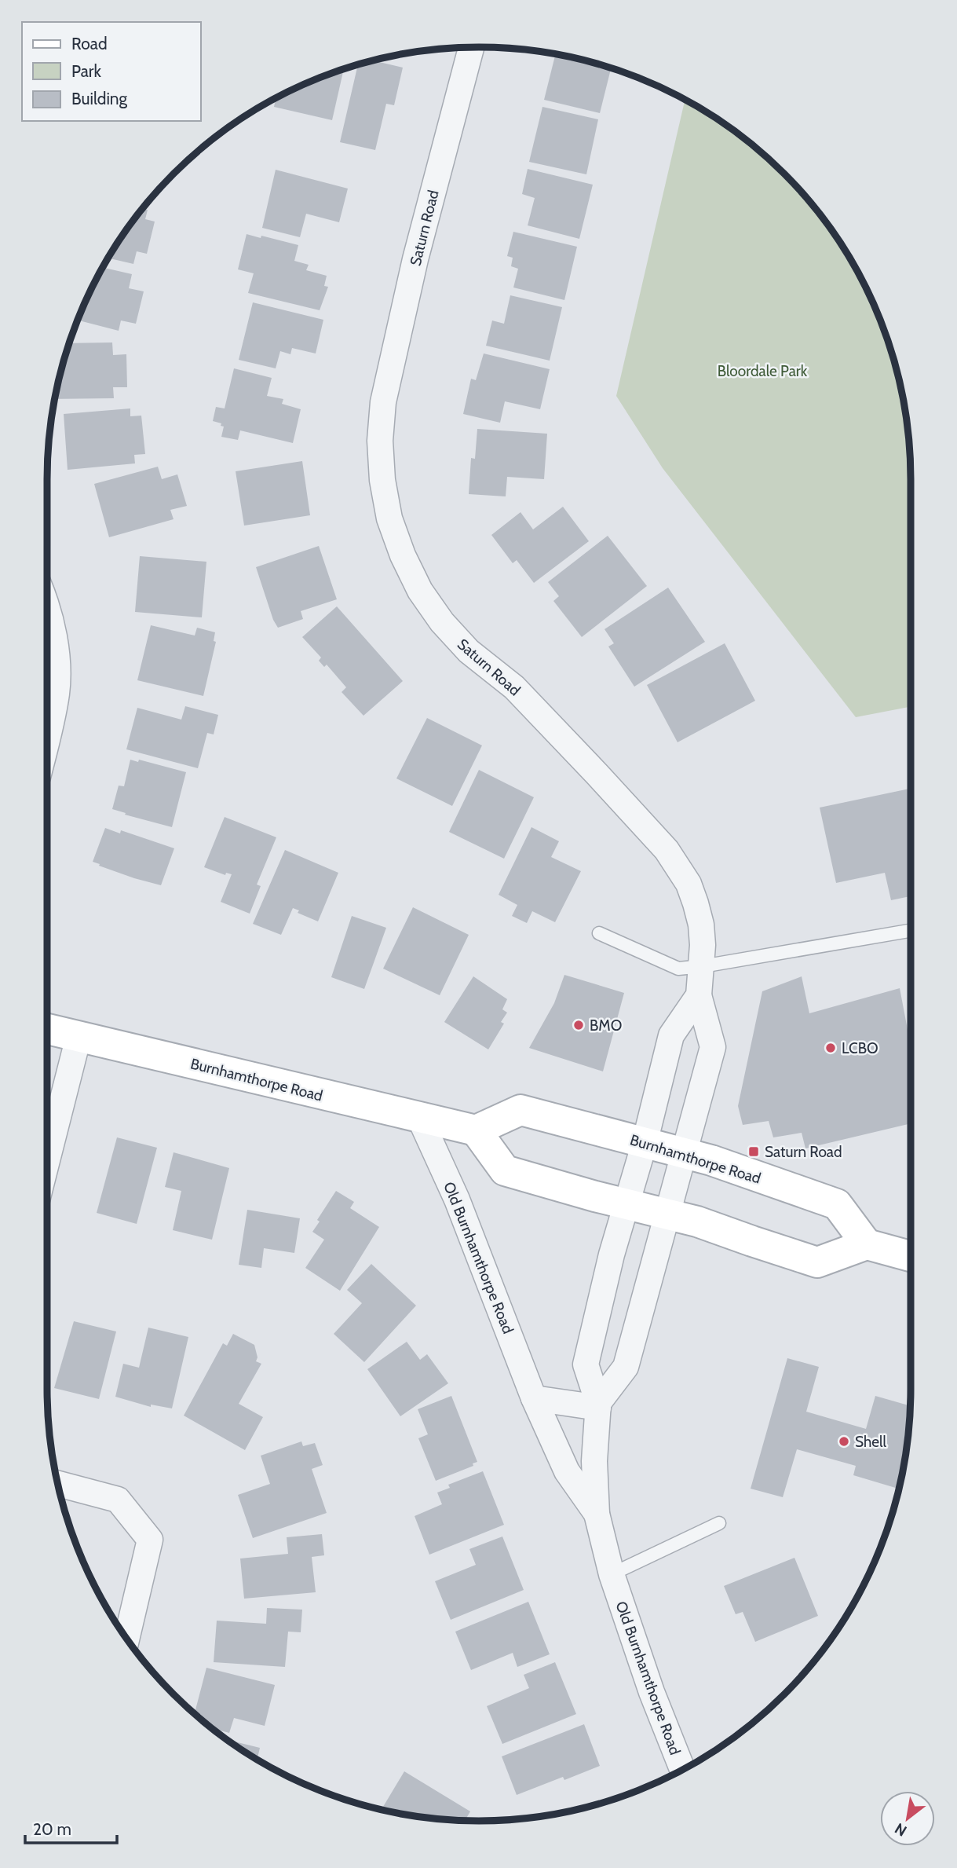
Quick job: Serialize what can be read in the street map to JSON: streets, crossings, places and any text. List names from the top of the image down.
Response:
{
  "streets": {
    "main road": ["Burnhamthorpe Road"],
    "street": ["Saturn Road", "Old Burnhamthorpe Road"]
  },
  "crossings": [
    ["Saturn Road", "Burnhamthorpe Road"],
    ["Saturn Road", "Old Burnhamthorpe Road"],
    ["Burnhamthorpe Road", "Old Burnhamthorpe Road"]
  ],
  "parks": ["Bloordale Park"],
  "places": {
    "other": ["BMO", "LCBO", "Shell"],
    "transit": ["Saturn Road"]
  },
  "legend": ["Road", "Park", "Building"],
  "scale_bar": "20 m",
  "north": "bottom left"
}
